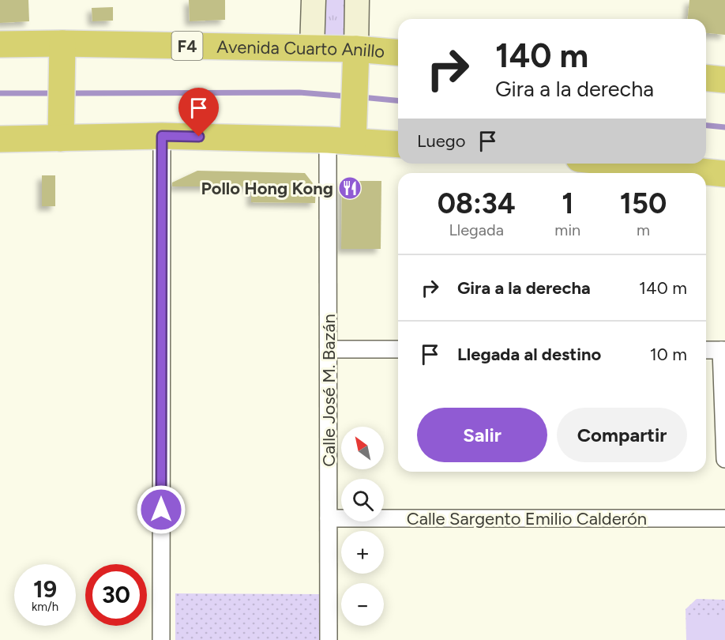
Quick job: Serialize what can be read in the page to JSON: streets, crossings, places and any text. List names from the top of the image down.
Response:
{
  "streets": {
    "highway": ["F4", "Avenida Cuarto Anillo"],
    "street": ["Calle José M. Bazán", "Calle Sargento Emilio Calderón"]
  },
  "crossings": [
    ["Calle José M. Bazán", "Calle Sargento Emilio Calderón"]
  ],
  "places": {
    "restaurant": ["Pollo Hong Kong"]
  },
  "north": "top left",
  "page": {
    "turn": ["140 m", "Gira a la derecha"],
    "then": "Luego",
    "eta": [
      "08:34",
      "Llegada",
      "1",
      "min",
      "150",
      "m"
    ],
    "list": [
      {
        "name": "Gira a la derecha",
        "value": "140 m"
      },
      {
        "name": "Llegada al destino",
        "value": "10 m"
      }
    ],
    "buttons": ["Salir", "Compartir"],
    "map_buttons": ["+", "−"],
    "speed": "19 km/h",
    "limit": "30"
  }
}
